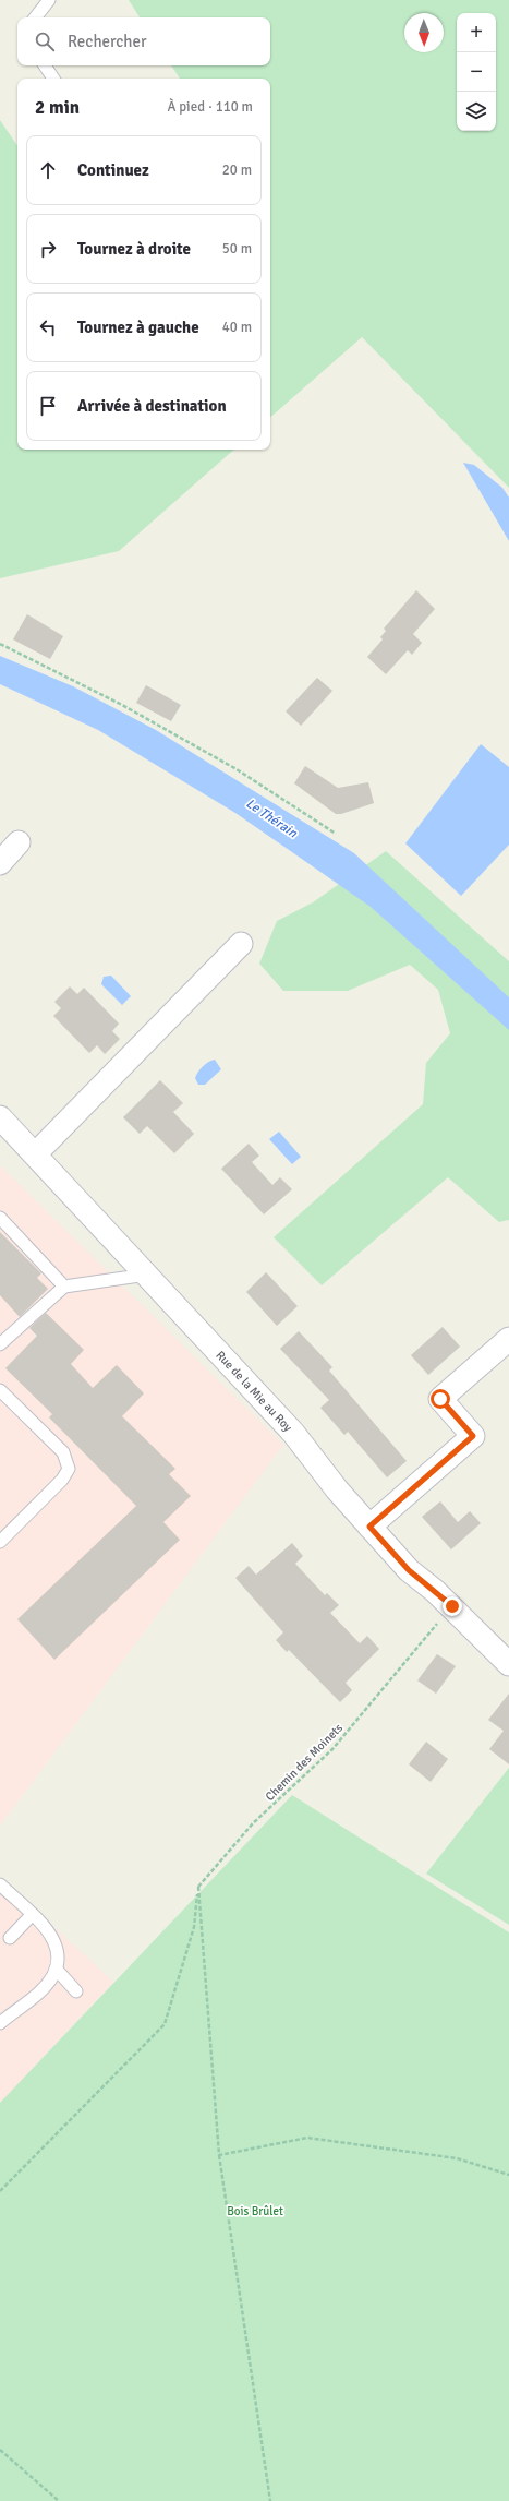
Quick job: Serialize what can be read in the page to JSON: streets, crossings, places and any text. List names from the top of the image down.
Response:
{
  "streets": {
    "street": ["Rue de la Mie au Roy"],
    "path": ["Chemin des Moinets"]
  },
  "crossings": [
    ["Rue de la Mie au Roy", "Chemin des Moinets"]
  ],
  "water": ["Le Thérain"],
  "parks": ["Bois Brûlet"],
  "north": "bottom",
  "page": {
    "map_buttons": ["+", "−"],
    "search": "Rechercher",
    "heading": ["2 min", "À pied · 110 m"],
    "list": [
      ["Continuez", "20 m"],
      ["Tournez à droite", "50 m"],
      ["Tournez à gauche", "40 m"],
      "Arrivée à destination"
    ]
  }
}
